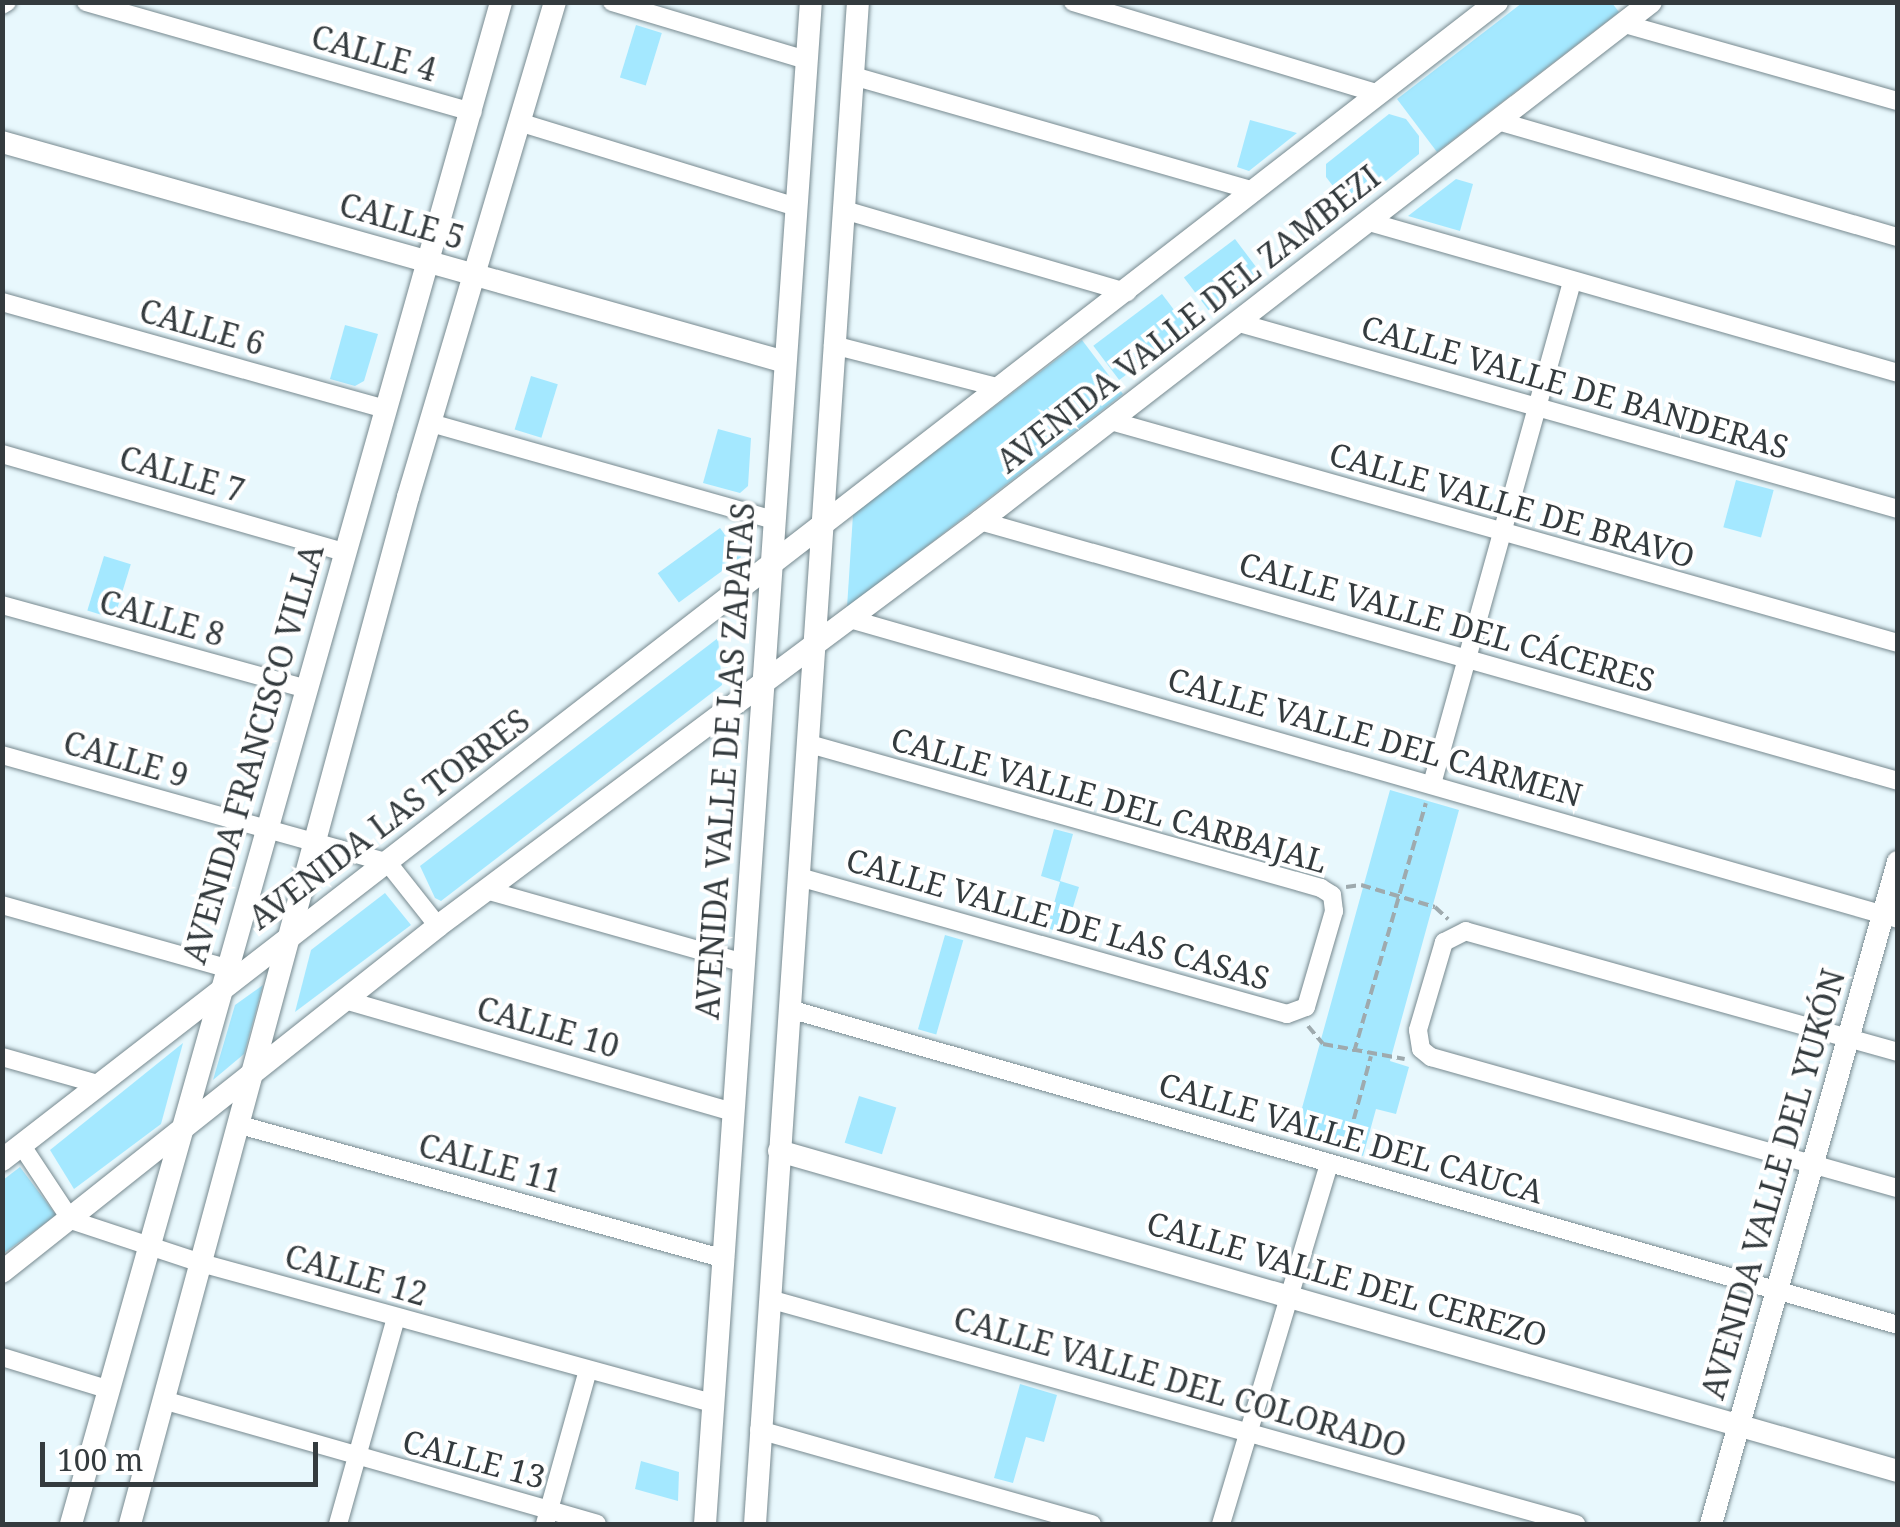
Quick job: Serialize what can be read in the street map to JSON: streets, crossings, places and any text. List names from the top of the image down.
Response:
{
  "streets": {
    "street": [
      "CALLE 4",
      "CALLE 5",
      "AVENIDA VALLE DEL ZAMBEZI",
      "CALLE 6",
      "CALLE VALLE DE BANDERAS",
      "CALLE 7",
      "CALLE VALLE DE BRAVO",
      "CALLE 8",
      "CALLE VALLE DEL CÁCERES",
      "CALLE VALLE DEL CARMEN",
      "AVENIDA FRANCISCO VILLA",
      "CALLE 9",
      "AVENIDA VALLE DE LAS ZAPATAS",
      "CALLE VALLE DEL CARBAJAL",
      "AVENIDA LAS TORRES",
      "CALLE VALLE DE LAS CASAS",
      "CALLE 10",
      "CALLE VALLE DEL CAUCA",
      "CALLE 11",
      "AVENIDA VALLE DEL YUKÓN",
      "CALLE 12",
      "CALLE VALLE DEL CEREZO",
      "CALLE VALLE DEL COLORADO",
      "CALLE 13"
    ]
  },
  "crossings": [
    ["CALLE 4", "AVENIDA FRANCISCO VILLA"],
    ["CALLE 5", "AVENIDA FRANCISCO VILLA"],
    ["CALLE 5", "AVENIDA VALLE DE LAS ZAPATAS"],
    ["AVENIDA VALLE DEL ZAMBEZI", "CALLE VALLE DE BANDERAS"],
    ["AVENIDA VALLE DEL ZAMBEZI", "CALLE VALLE DE BRAVO"],
    ["AVENIDA VALLE DEL ZAMBEZI", "CALLE VALLE DEL CÁCERES"],
    ["AVENIDA VALLE DEL ZAMBEZI", "CALLE VALLE DEL CARMEN"],
    ["AVENIDA VALLE DEL ZAMBEZI", "AVENIDA VALLE DE LAS ZAPATAS"],
    ["AVENIDA VALLE DEL ZAMBEZI", "AVENIDA LAS TORRES"],
    ["CALLE 6", "AVENIDA FRANCISCO VILLA"],
    ["CALLE 7", "AVENIDA FRANCISCO VILLA"],
    ["CALLE 8", "AVENIDA FRANCISCO VILLA"],
    ["CALLE VALLE DEL CARMEN", "AVENIDA VALLE DEL YUKÓN"],
    ["AVENIDA FRANCISCO VILLA", "CALLE 9"],
    ["AVENIDA FRANCISCO VILLA", "AVENIDA LAS TORRES"],
    ["AVENIDA FRANCISCO VILLA", "CALLE 12"],
    ["CALLE 9", "AVENIDA LAS TORRES"],
    ["AVENIDA VALLE DE LAS ZAPATAS", "AVENIDA LAS TORRES"],
    ["AVENIDA VALLE DE LAS ZAPATAS", "CALLE 10"],
    ["AVENIDA VALLE DE LAS ZAPATAS", "CALLE 11"],
    ["AVENIDA VALLE DE LAS ZAPATAS", "CALLE 12"],
    ["CALLE VALLE DEL CARBAJAL", "CALLE VALLE DE LAS CASAS"],
    ["CALLE VALLE DEL CAUCA", "AVENIDA VALLE DEL YUKÓN"],
    ["AVENIDA VALLE DEL YUKÓN", "CALLE VALLE DEL CEREZO"]
  ],
  "scale_bar": "100 m"
}
